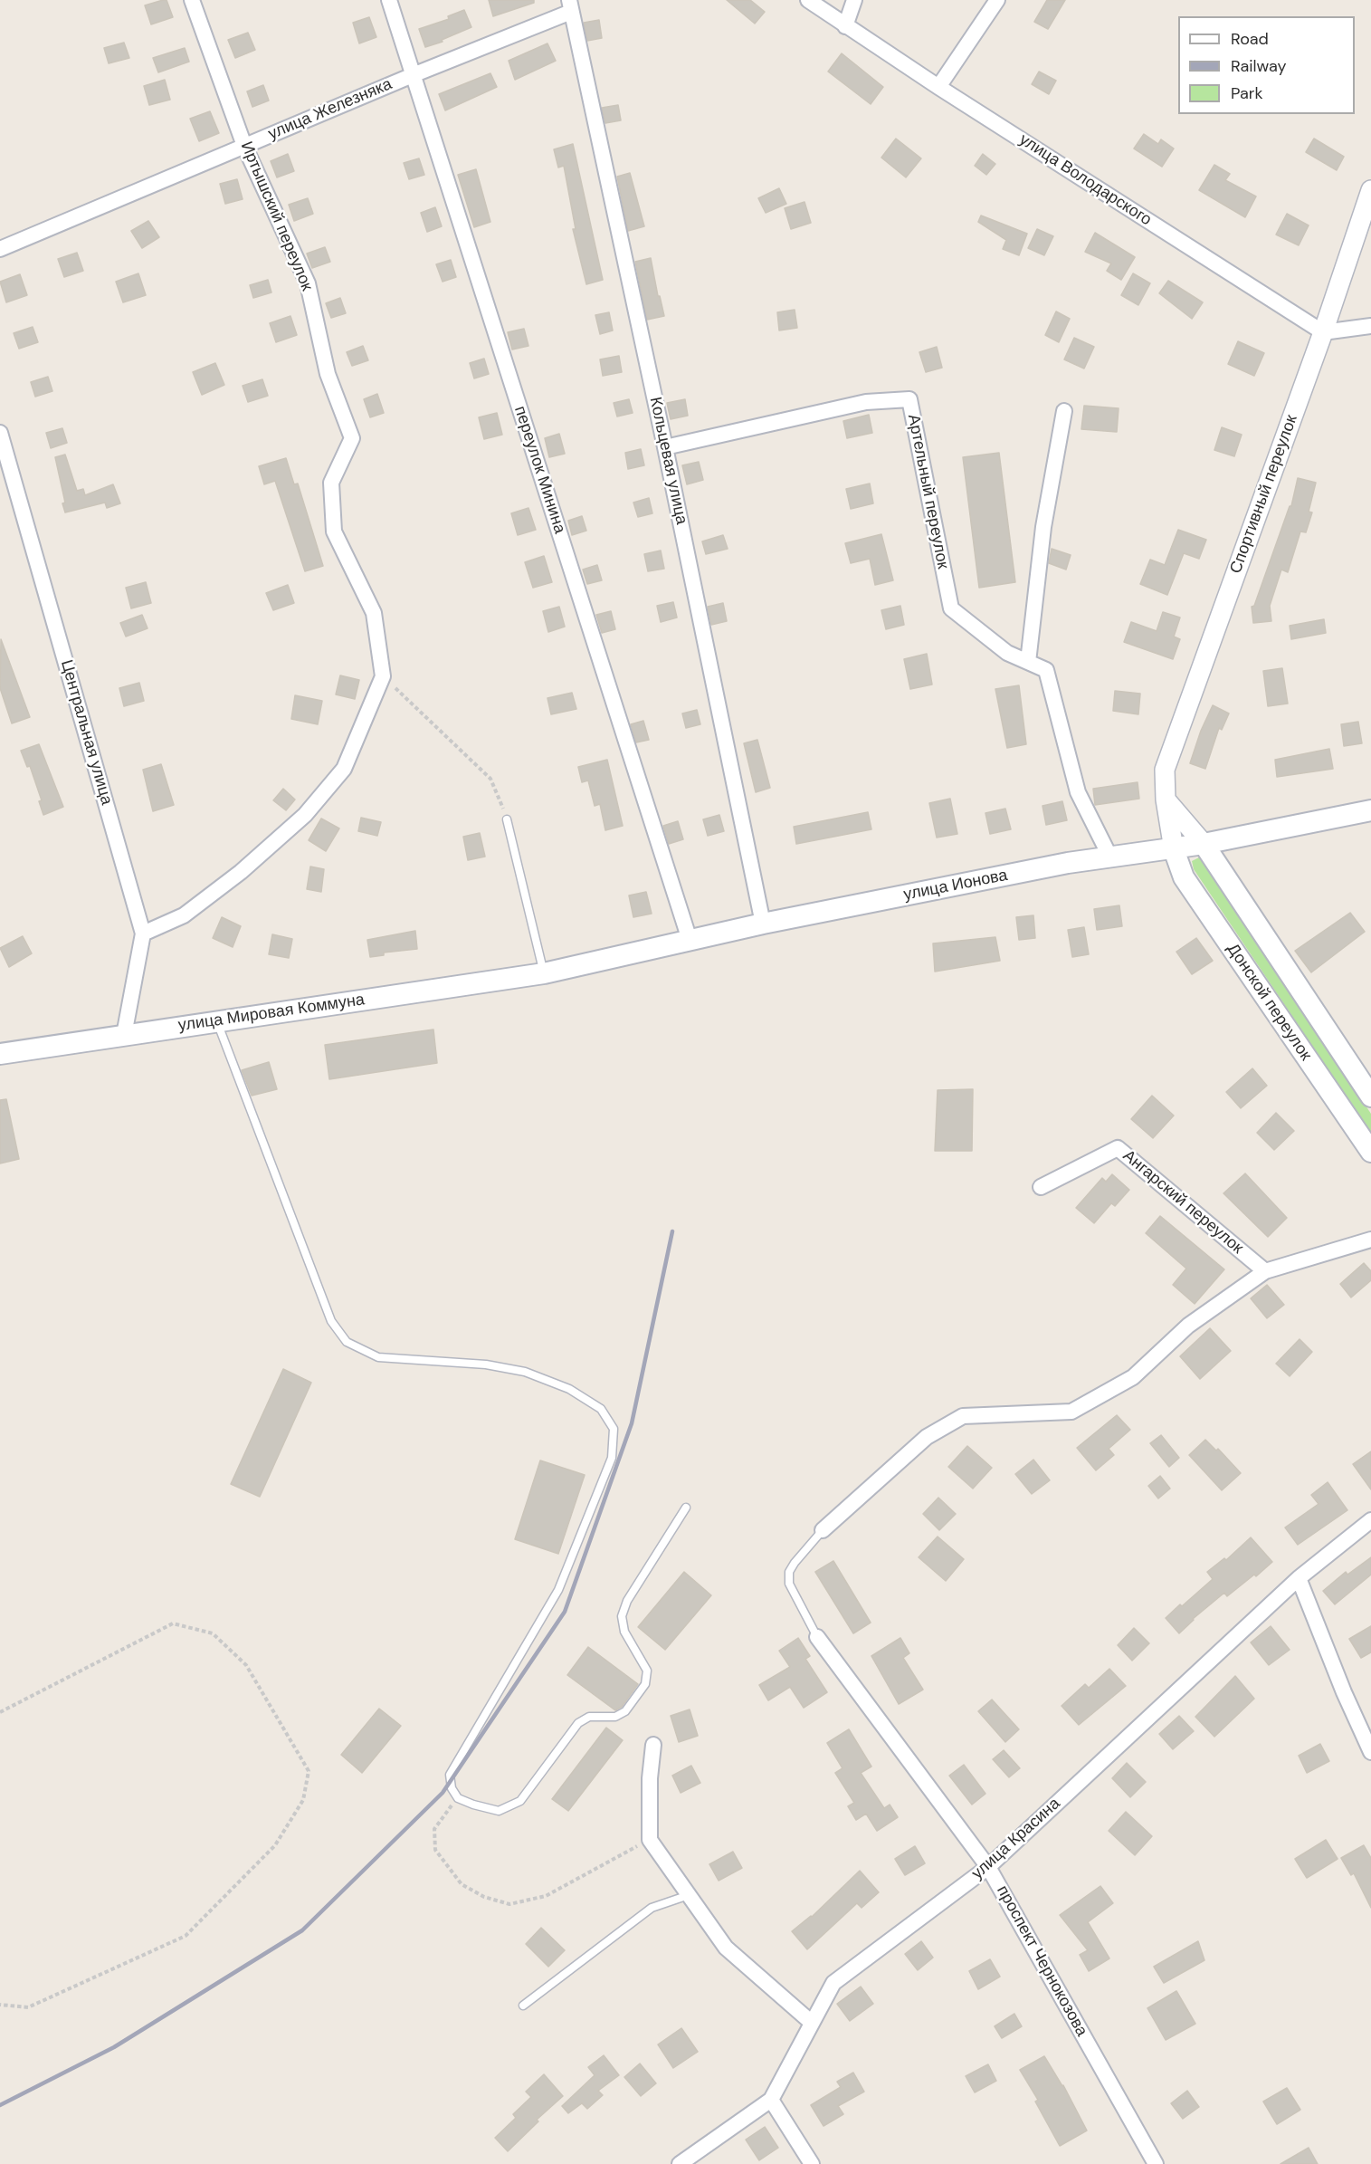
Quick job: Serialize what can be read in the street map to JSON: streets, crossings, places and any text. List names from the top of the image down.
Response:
{
  "streets": {
    "main road": ["улица Ионова", "Донской переулок", "улица Мировая Коммуна"],
    "street": [
      "улица Железняка",
      "улица Володарского",
      "Иртышский переулок",
      "Кольцевая улица",
      "переулок Минина",
      "Артельный переулок",
      "Спортивный переулок",
      "Центральная улица",
      "Ангарский переулок",
      "улица Красина",
      "проспект Чернокозова"
    ]
  },
  "crossings": [
    ["улица Железняка", "Иртышский переулок"],
    ["улица Железняка", "Кольцевая улица"],
    ["улица Железняка", "переулок Минина"],
    ["улица Володарского", "Спортивный переулок"],
    ["Кольцевая улица", "Артельный переулок"],
    ["Кольцевая улица", "улица Ионова"],
    ["переулок Минина", "улица Ионова"],
    ["Артельный переулок", "улица Ионова"],
    ["Спортивный переулок", "улица Ионова"],
    ["Спортивный переулок", "Донской переулок"],
    ["Центральная улица", "улица Мировая Коммуна"],
    ["улица Ионова", "Донской переулок"],
    ["улица Ионова", "улица Мировая Коммуна"],
    ["улица Красина", "проспект Чернокозова"]
  ],
  "legend": ["Road", "Railway", "Park"]
}
